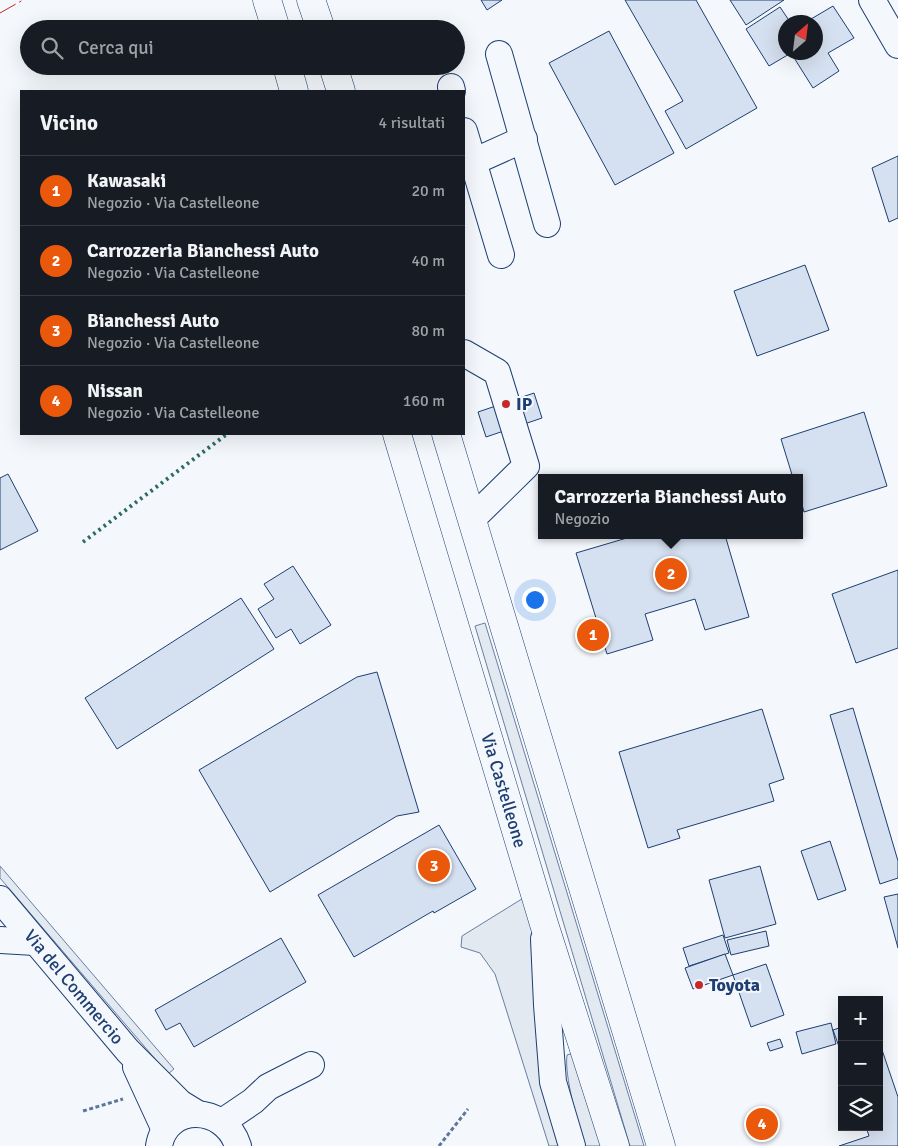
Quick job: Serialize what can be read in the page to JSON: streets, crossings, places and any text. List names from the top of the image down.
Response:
{
  "streets": {
    "main road": ["Via Castelleone"],
    "street": ["Via del Commercio"]
  },
  "places": ["IP", "Toyota"],
  "north": "top right",
  "page": {
    "search": "Cerca qui",
    "heading": ["Vicino", "4 risultati"],
    "list": [
      {
        "mark": "1",
        "name": "Kawasaki",
        "note": "Negozio · Via Castelleone",
        "value": "20 m"
      },
      {
        "mark": "2",
        "name": "Carrozzeria Bianchessi Auto",
        "note": "Negozio · Via Castelleone",
        "value": "40 m"
      },
      {
        "mark": "3",
        "name": "Bianchessi Auto",
        "note": "Negozio · Via Castelleone",
        "value": "80 m"
      },
      {
        "mark": "4",
        "name": "Nissan",
        "note": "Negozio · Via Castelleone",
        "value": "160 m"
      }
    ],
    "popup": ["Carrozzeria Bianchessi Auto", "Negozio"],
    "pins": [
      "2",
      "1",
      "3",
      "4"
    ],
    "map_buttons": ["+", "−"]
  }
}
